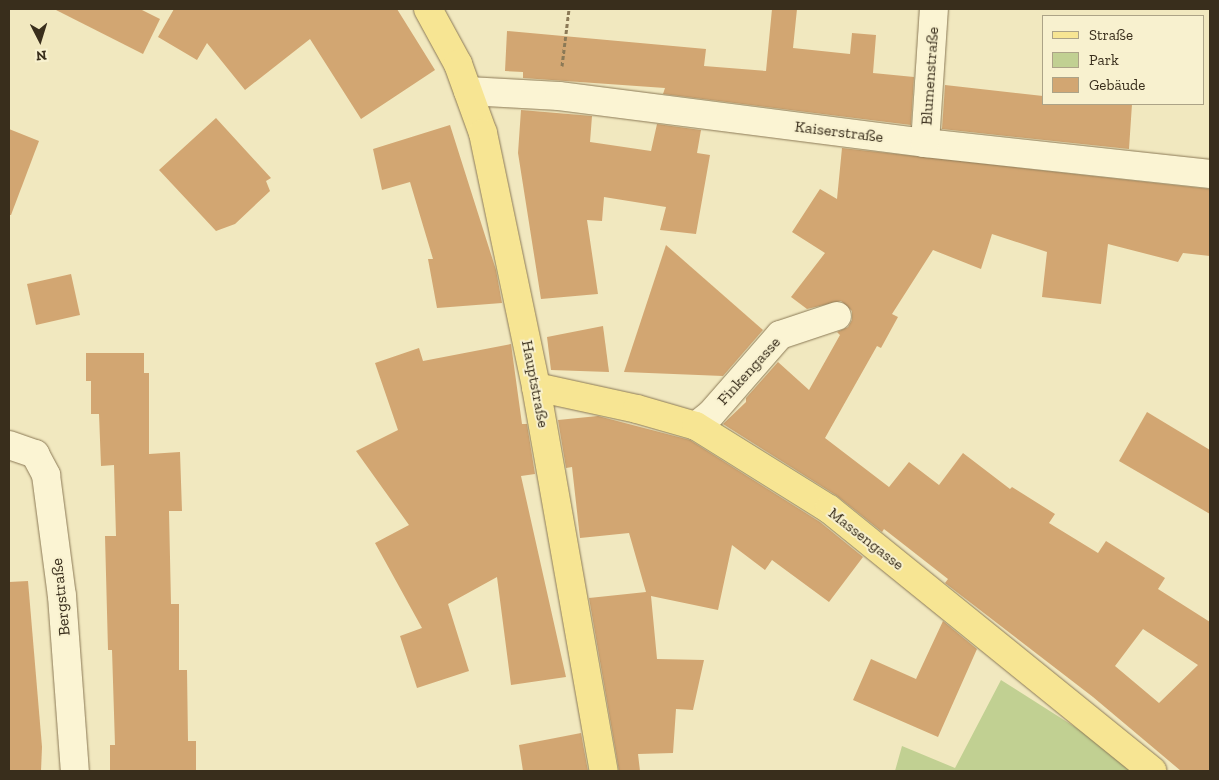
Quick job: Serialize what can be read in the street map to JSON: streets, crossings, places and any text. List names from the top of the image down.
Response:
{
  "streets": {
    "main road": ["Hauptstraße", "Massengasse"],
    "street": [
      "Blumenstraße",
      "Kaiserstraße",
      "Finkengasse",
      "Bergstraße"
    ]
  },
  "crossings": [
    ["Blumenstraße", "Kaiserstraße"],
    ["Kaiserstraße", "Hauptstraße"],
    ["Finkengasse", "Massengasse"],
    ["Hauptstraße", "Massengasse"]
  ],
  "legend": ["Straße", "Park", "Gebäude"],
  "north": "bottom"
}
